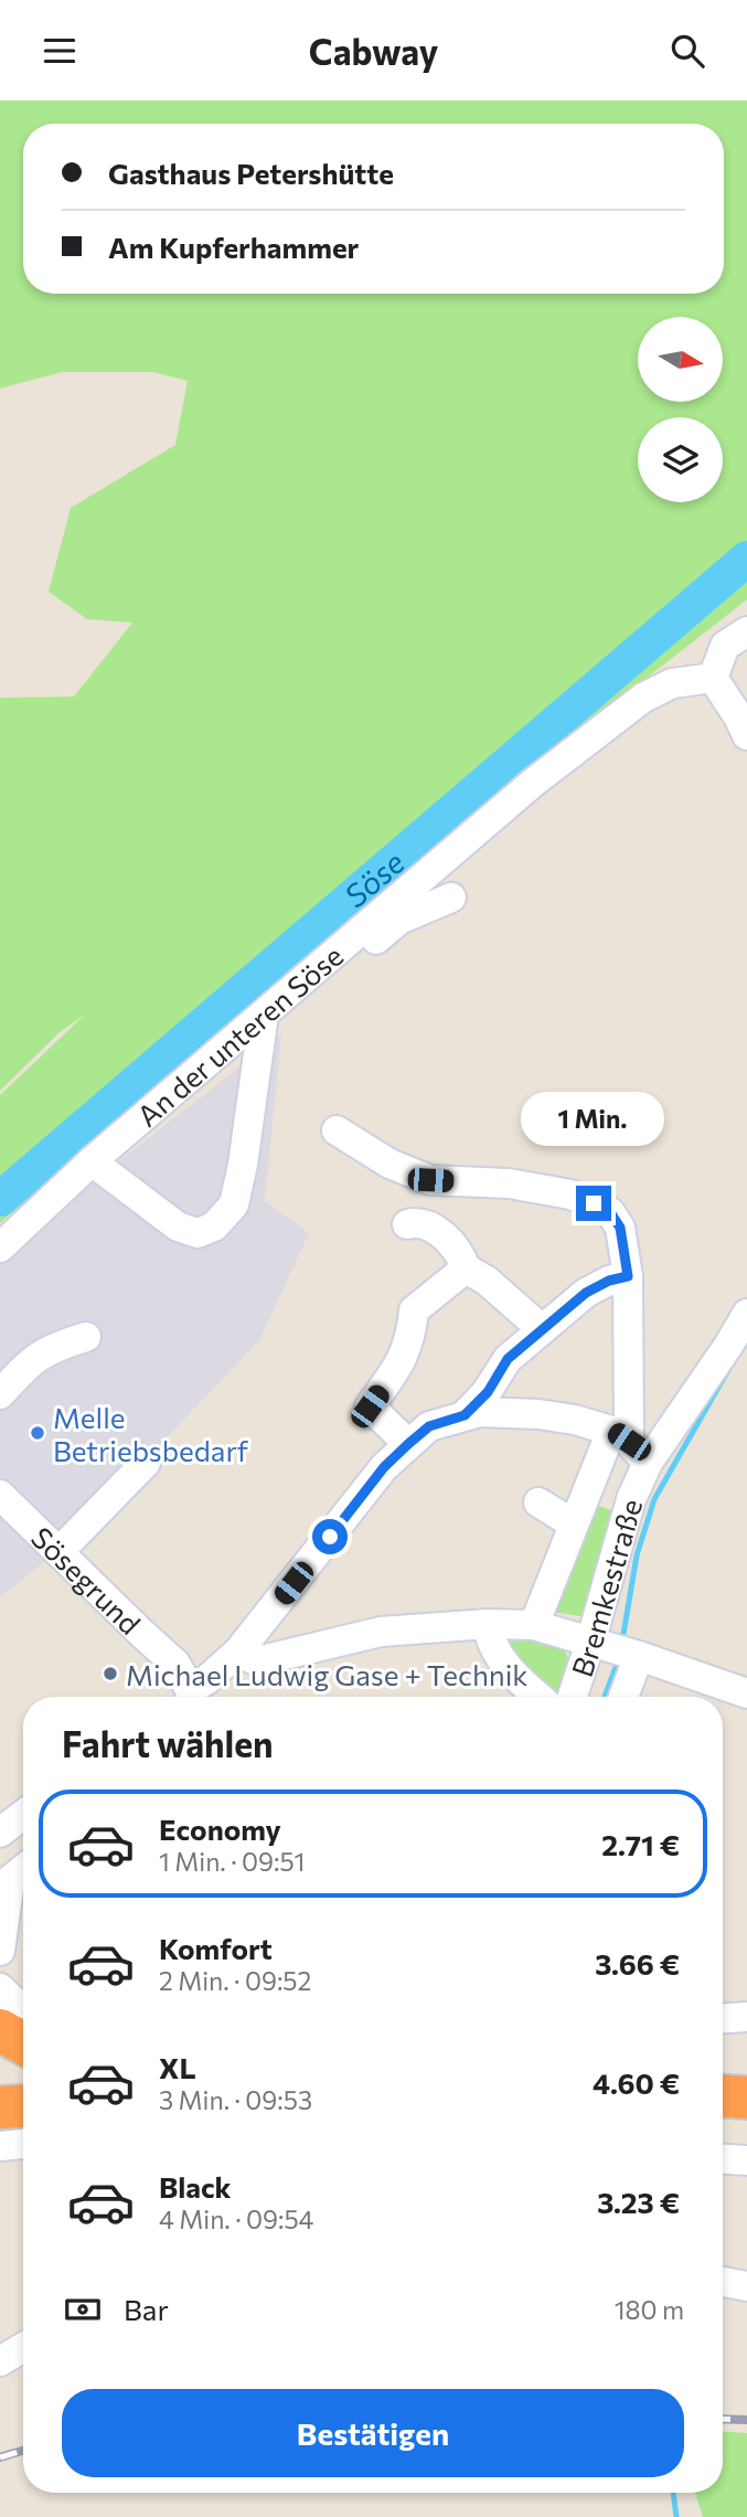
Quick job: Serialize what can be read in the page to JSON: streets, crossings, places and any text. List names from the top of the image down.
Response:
{
  "streets": {
    "street": ["An der unteren Söse", "Sösegrund", "Bremkestraße"]
  },
  "water": ["Söse"],
  "places": ["Melle Betriebsbedarf", "Michael Ludwig Gase + Technik"],
  "north": "right",
  "page": {
    "header": "Cabway",
    "banner": ["Gasthaus Petershütte", "Am Kupferhammer"],
    "bubble": "1 Min.",
    "heading": "Fahrt wählen",
    "list": [
      {
        "name": "Economy",
        "note": "1 Min. · 09:51",
        "value": "2.71 €"
      },
      {
        "name": "Komfort",
        "note": "2 Min. · 09:52",
        "value": "3.66 €"
      },
      {
        "name": "XL",
        "note": "3 Min. · 09:53",
        "value": "4.60 €"
      },
      {
        "name": "Black",
        "note": "4 Min. · 09:54",
        "value": "3.23 €"
      }
    ],
    "pay": ["Bar", "180 m"],
    "buttons": "Bestätigen"
  }
}
